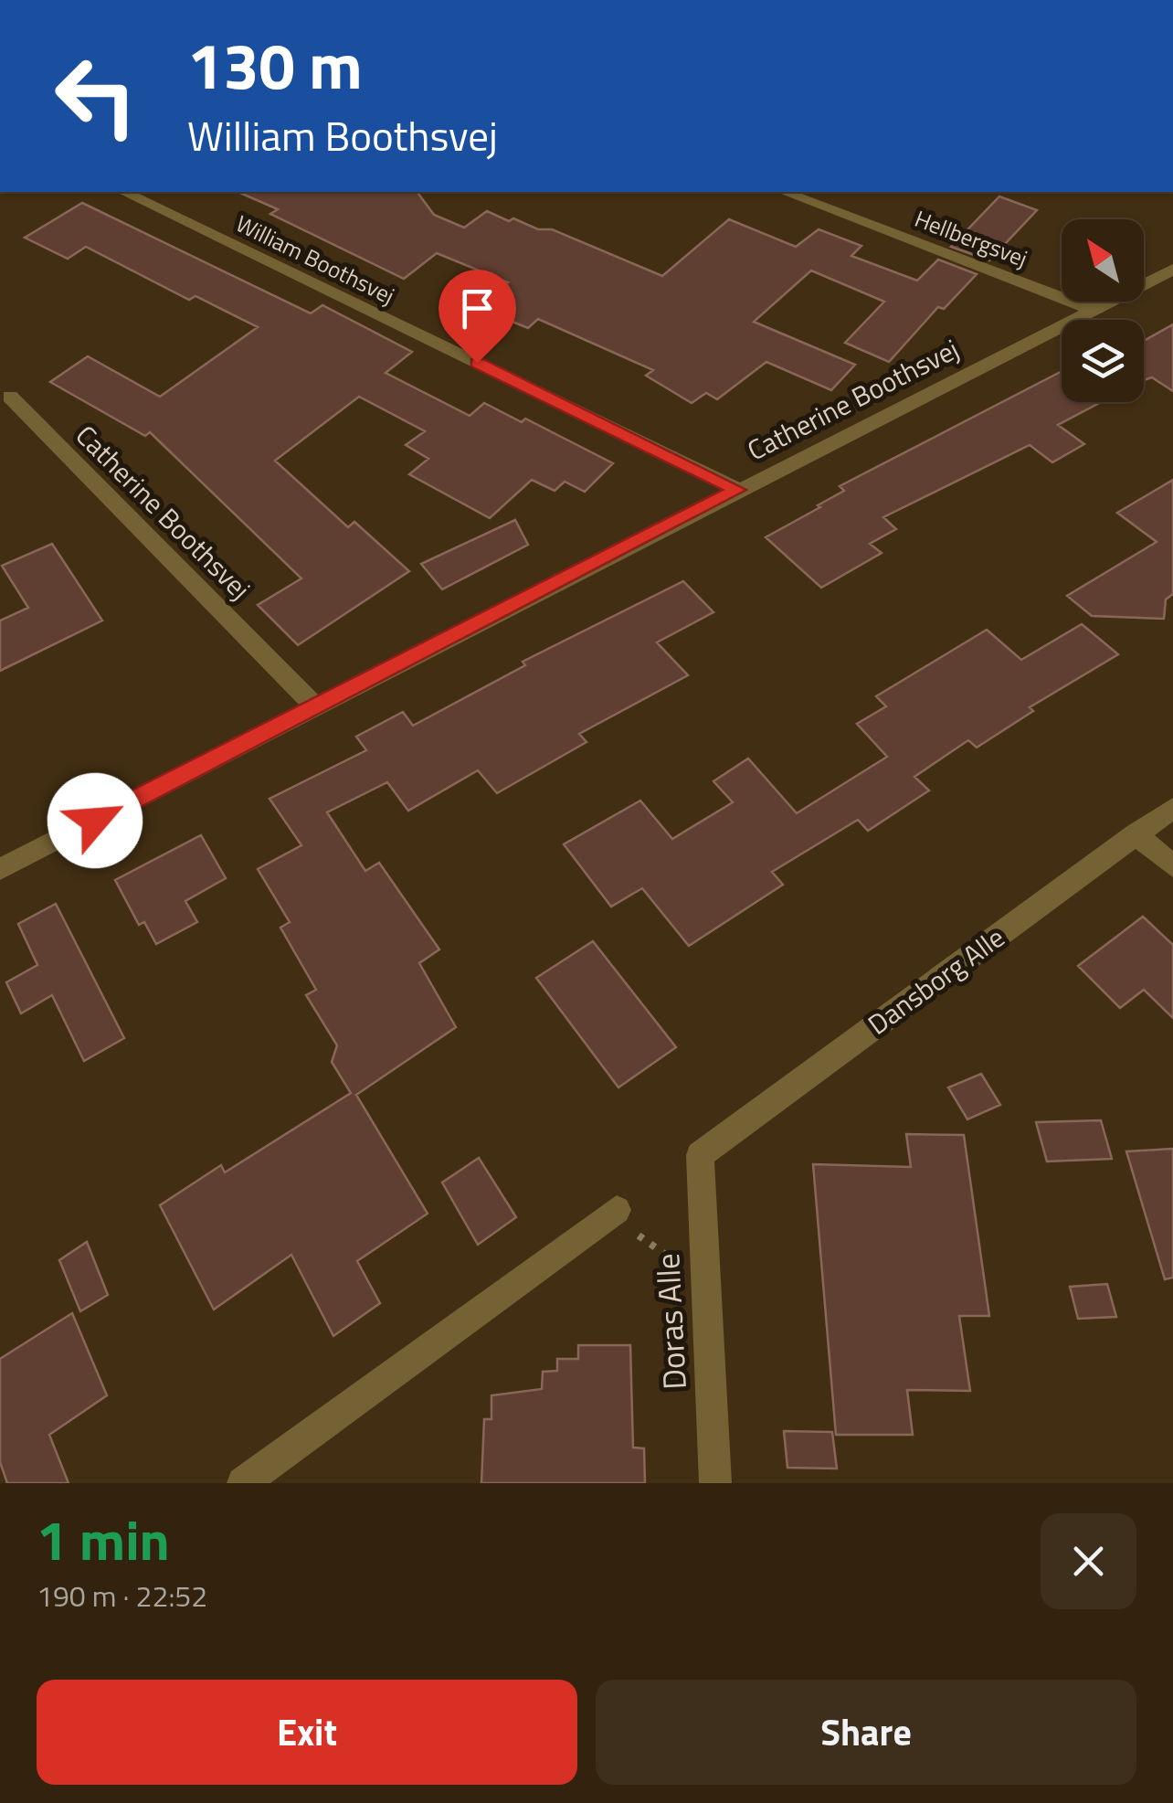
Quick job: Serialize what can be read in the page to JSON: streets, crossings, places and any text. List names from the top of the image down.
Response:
{
  "streets": {
    "street": [
      "Hellbergsvej",
      "William Boothsvej",
      "Catherine Boothsvej",
      "Dansborg Alle",
      "Doras Alle"
    ]
  },
  "crossings": [
    ["Hellbergsvej", "Catherine Boothsvej"],
    ["William Boothsvej", "Catherine Boothsvej"],
    ["Dansborg Alle", "Doras Alle"]
  ],
  "north": "top left",
  "page": {
    "turn": ["130 m", "William Boothsvej"],
    "heading": ["1 min", "190 m · 22:52"],
    "buttons": ["Exit", "Share"]
  }
}
